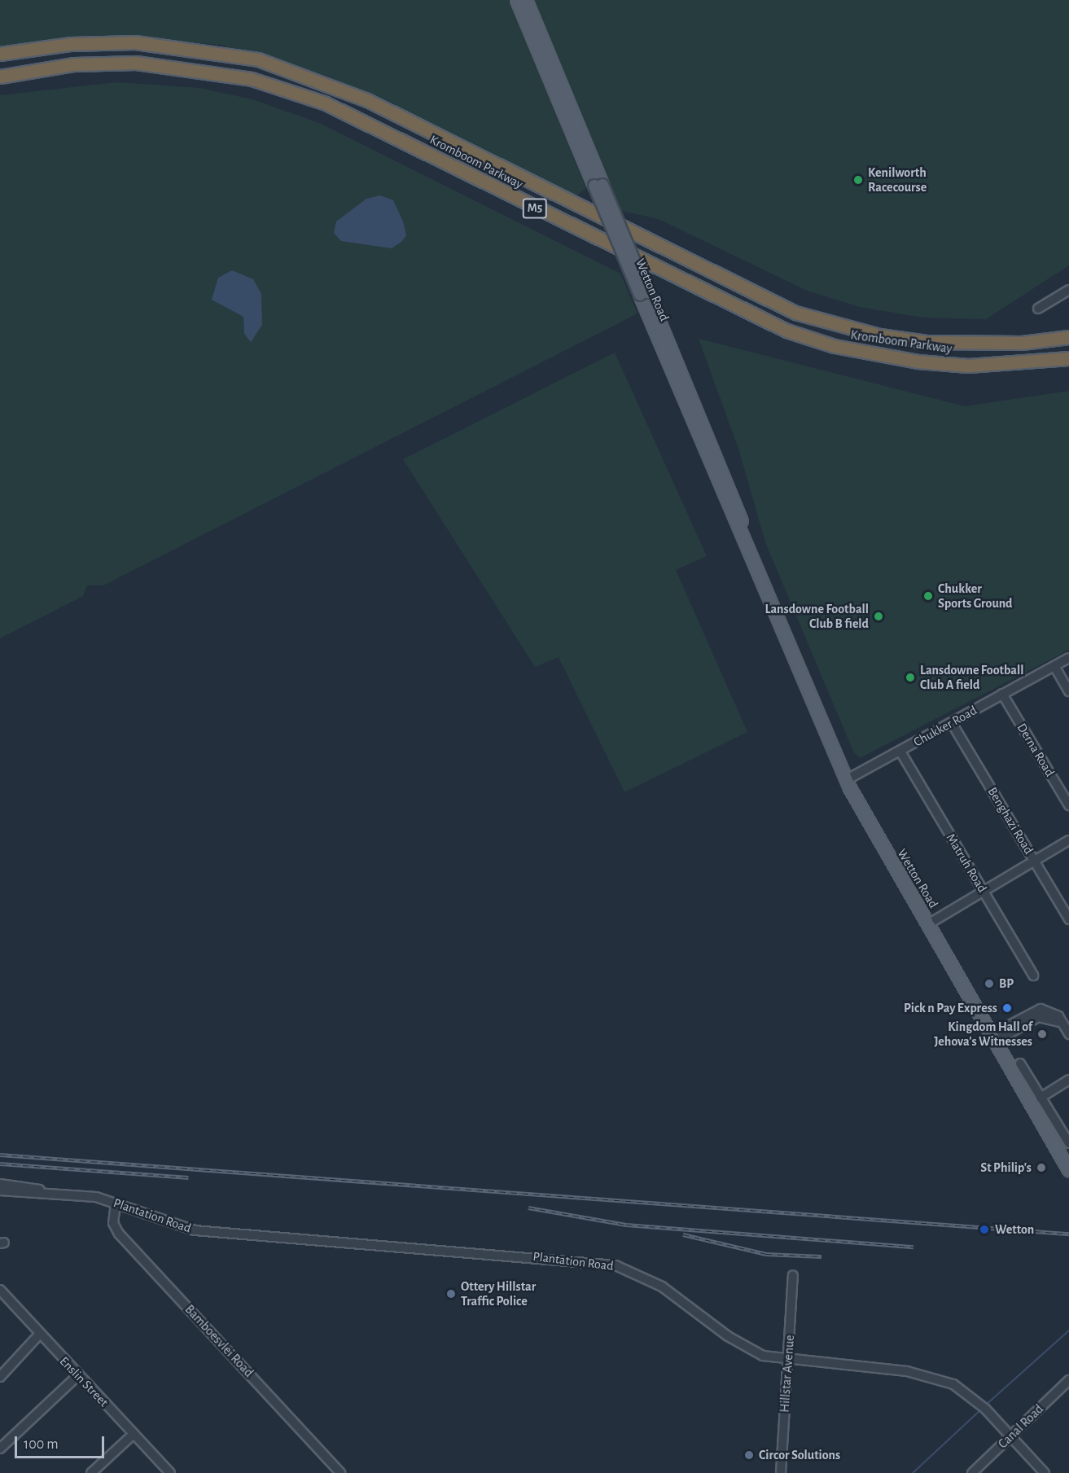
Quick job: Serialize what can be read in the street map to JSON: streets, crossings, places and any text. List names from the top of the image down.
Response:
{
  "streets": {
    "highway": ["Kromboom Parkway", "M5"],
    "main road": ["Wetton Road"],
    "street": [
      "Chukker Road",
      "Derna Road",
      "Benghazi Road",
      "Matruh Road",
      "Plantation Road",
      "Bamboesvlei Road",
      "Hillstar Avenue",
      "Enslin Street",
      "Canal Road"
    ]
  },
  "crossings": [
    ["Wetton Road", "Chukker Road"],
    ["Chukker Road", "Derna Road"],
    ["Chukker Road", "Benghazi Road"],
    ["Chukker Road", "Matruh Road"],
    ["Plantation Road", "Bamboesvlei Road"],
    ["Plantation Road", "Hillstar Avenue"],
    ["Plantation Road", "Canal Road"]
  ],
  "places": [
    "Kenilworth Racecourse",
    "Chukker Sports Ground",
    "Lansdowne Football Club B field",
    "Lansdowne Football Club A field",
    "BP",
    "Pick n Pay Express",
    "Kingdom Hall of Jehova's Witnesses",
    "St Philip's",
    "Wetton",
    "Ottery Hillstar Traffic Police",
    "Circor Solutions"
  ],
  "scale_bar": "100 m"
}
